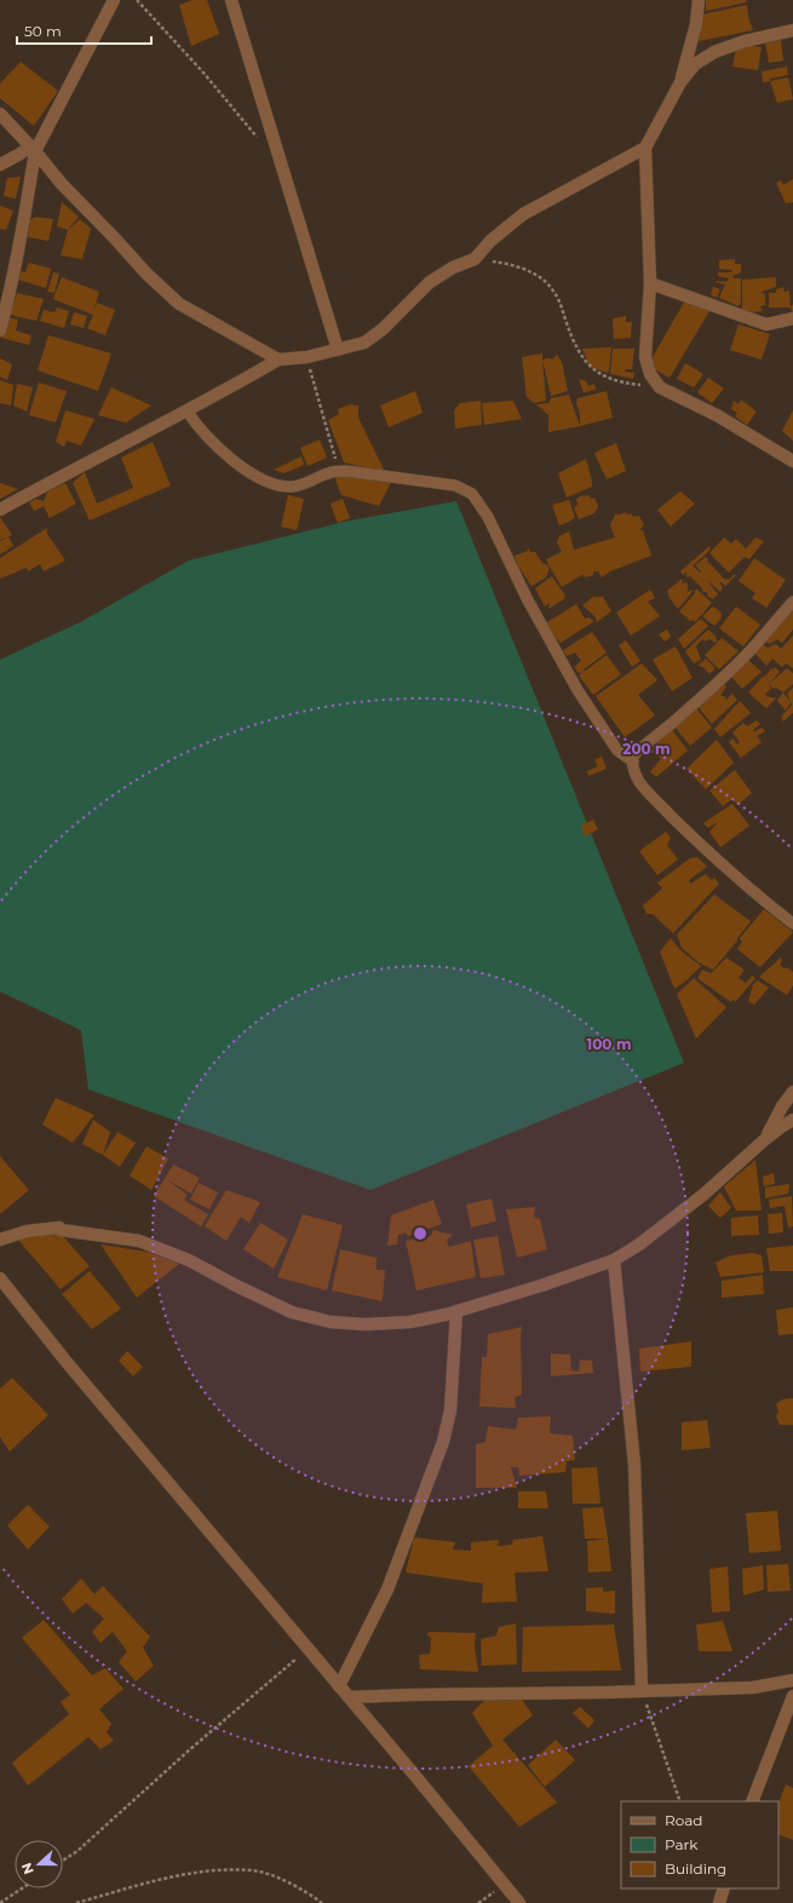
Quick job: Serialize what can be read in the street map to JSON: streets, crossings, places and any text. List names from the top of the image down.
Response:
{
  "legend": ["Road", "Park", "Building"],
  "scale_bar": "50 m",
  "north": "left",
  "rings": ["200 m", "100 m"]
}
